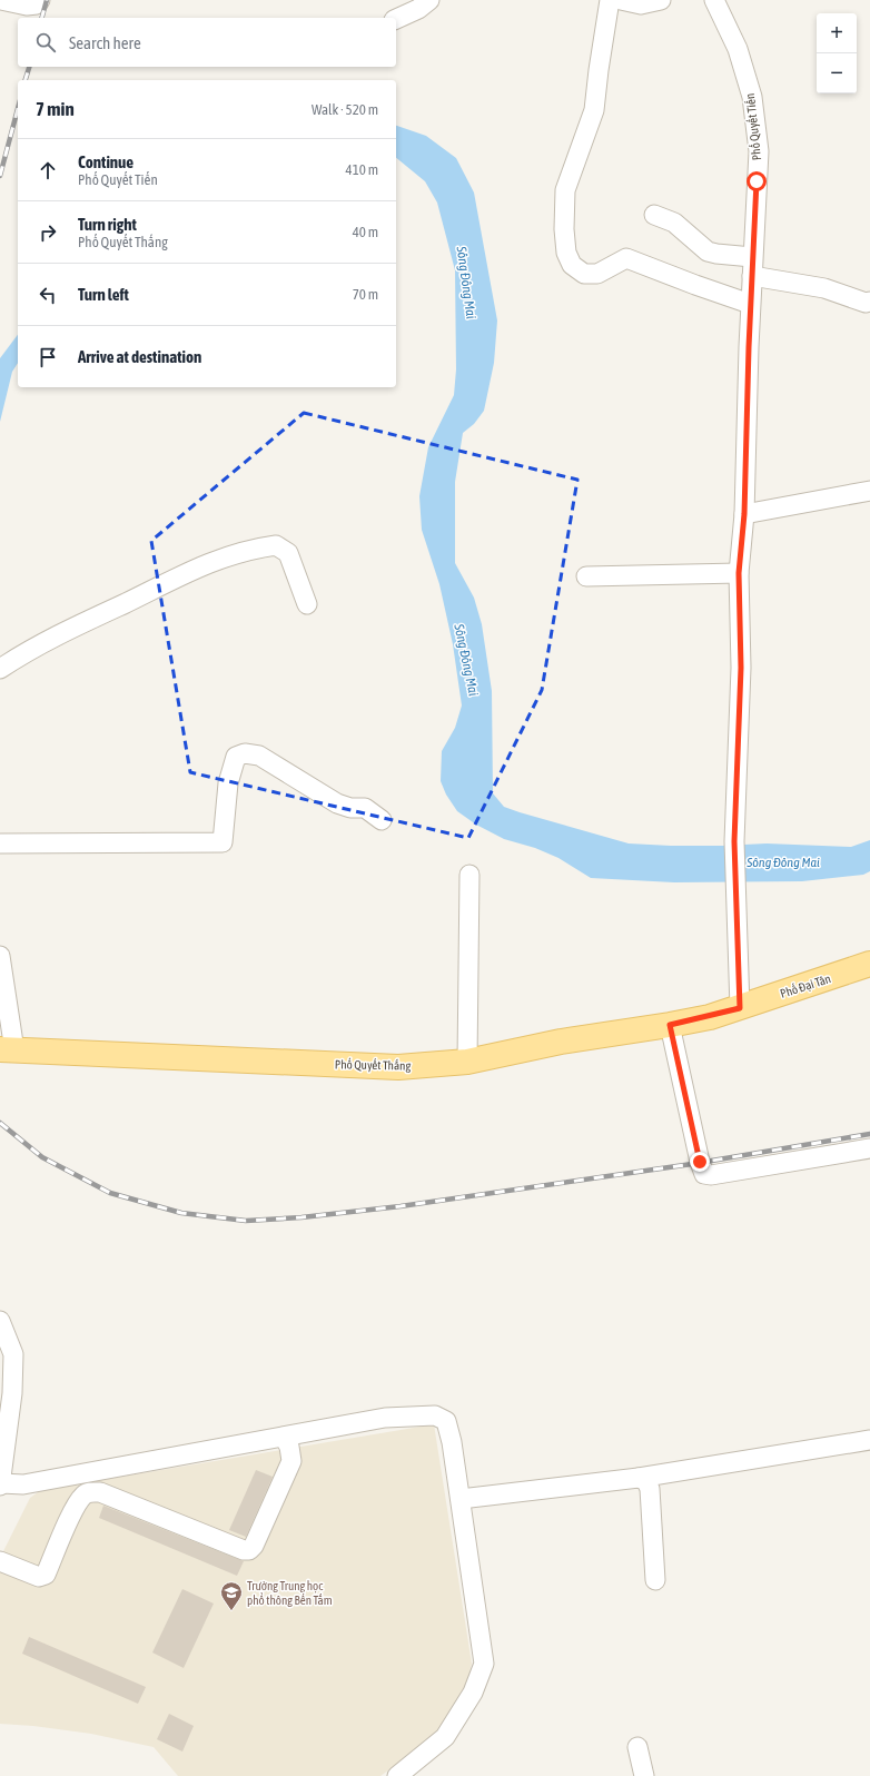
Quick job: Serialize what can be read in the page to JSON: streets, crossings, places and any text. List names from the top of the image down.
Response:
{
  "streets": {
    "main road": ["Phố Đại Tân", "Phố Quyết Thắng"],
    "street": ["Phố Quyết Tiến"]
  },
  "crossings": [
    ["Phố Quyết Tiến", "Phố Đại Tân"],
    ["Phố Quyết Tiến", "Phố Quyết Thắng"],
    ["Phố Đại Tân", "Phố Quyết Thắng"]
  ],
  "water": ["Sông Đông Mai"],
  "places": {
    "school or university": ["Trường Trung học phổ thông Bến Tắm"]
  },
  "page": {
    "map_buttons": ["+", "−"],
    "search": "Search here",
    "heading": ["7 min", "Walk · 520 m"],
    "list": [
      ["Continue", "Phố Quyết Tiến", "410 m"],
      ["Turn right", "Phố Quyết Thắng", "40 m"],
      ["Turn left", "70 m"],
      "Arrive at destination"
    ]
  }
}
